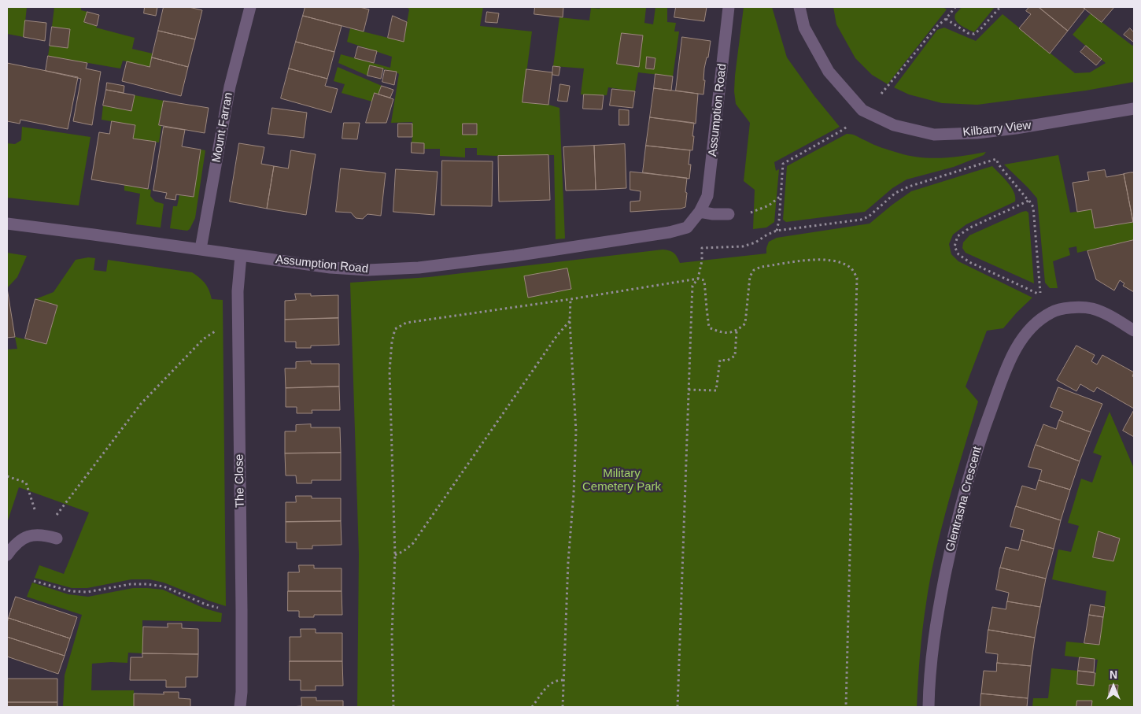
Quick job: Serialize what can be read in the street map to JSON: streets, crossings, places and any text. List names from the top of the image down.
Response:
{
  "streets": {
    "street": [
      "Assumption Road",
      "Mount Farran",
      "Kilbarry View",
      "The Close",
      "Glentrasna Crescent"
    ]
  },
  "crossings": [
    ["Assumption Road", "Mount Farran"],
    ["Assumption Road", "The Close"]
  ],
  "parks": ["Military Cemetery Park"],
  "north": "top"
}
